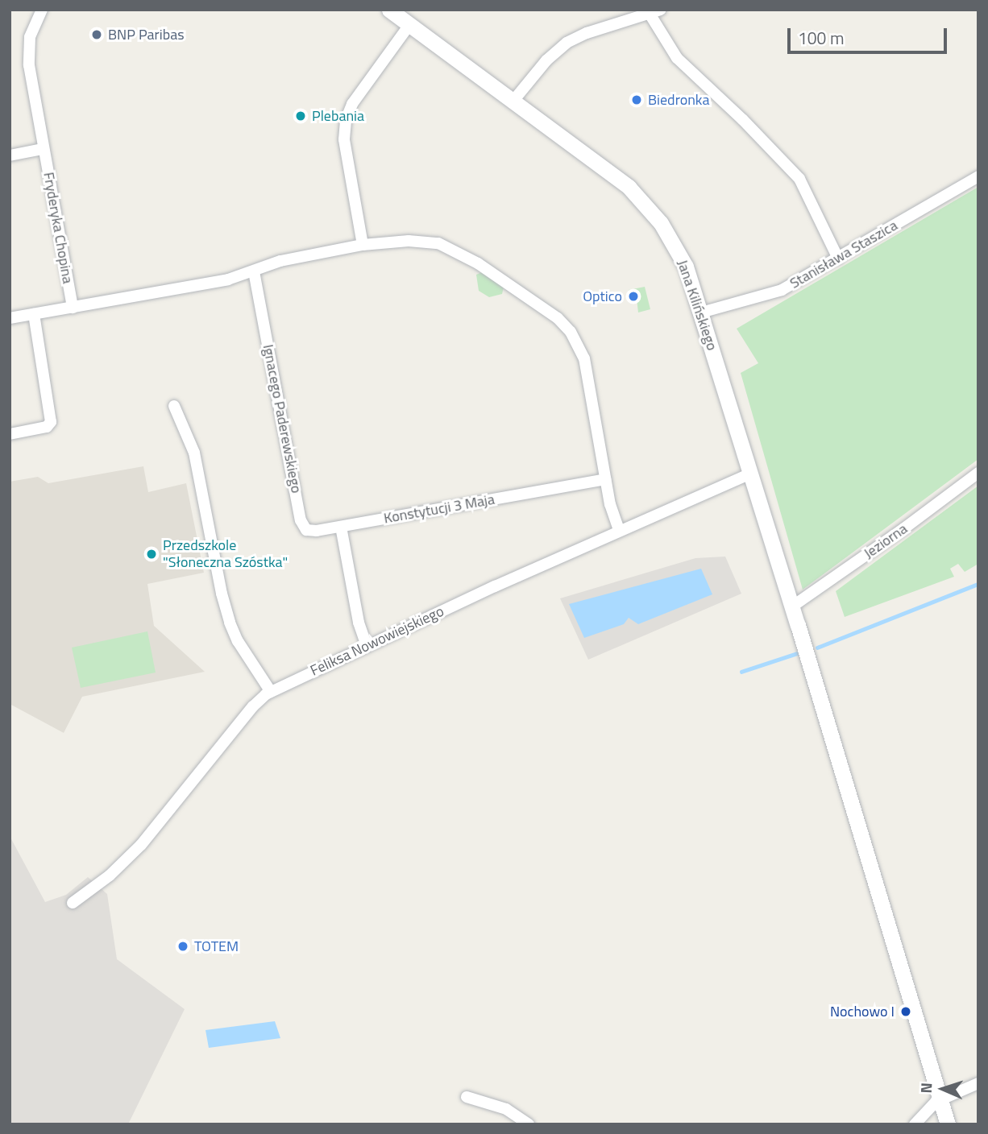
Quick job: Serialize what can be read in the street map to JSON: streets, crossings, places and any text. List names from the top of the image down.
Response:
{
  "streets": {
    "main road": ["Jana Kilińskiego"],
    "street": [
      "Fryderyka Chopina",
      "Stanisława Staszica",
      "Ignacego Paderewskiego",
      "Konstytucji 3 Maja",
      "Jeziorna",
      "Feliksa Nowowiejskiego"
    ]
  },
  "crossings": [
    ["Stanisława Staszica", "Jana Kilińskiego"],
    ["Jana Kilińskiego", "Jeziorna"],
    ["Jana Kilińskiego", "Feliksa Nowowiejskiego"],
    ["Ignacego Paderewskiego", "Konstytucji 3 Maja"]
  ],
  "places": [
    "BNP Paribas",
    "Biedronka",
    "Plebania",
    "Optico",
    "Przedszkole \"Słoneczna Szóstka\"",
    "TOTEM",
    "Nochowo I"
  ],
  "scale_bar": "100 m",
  "north": "left"
}
